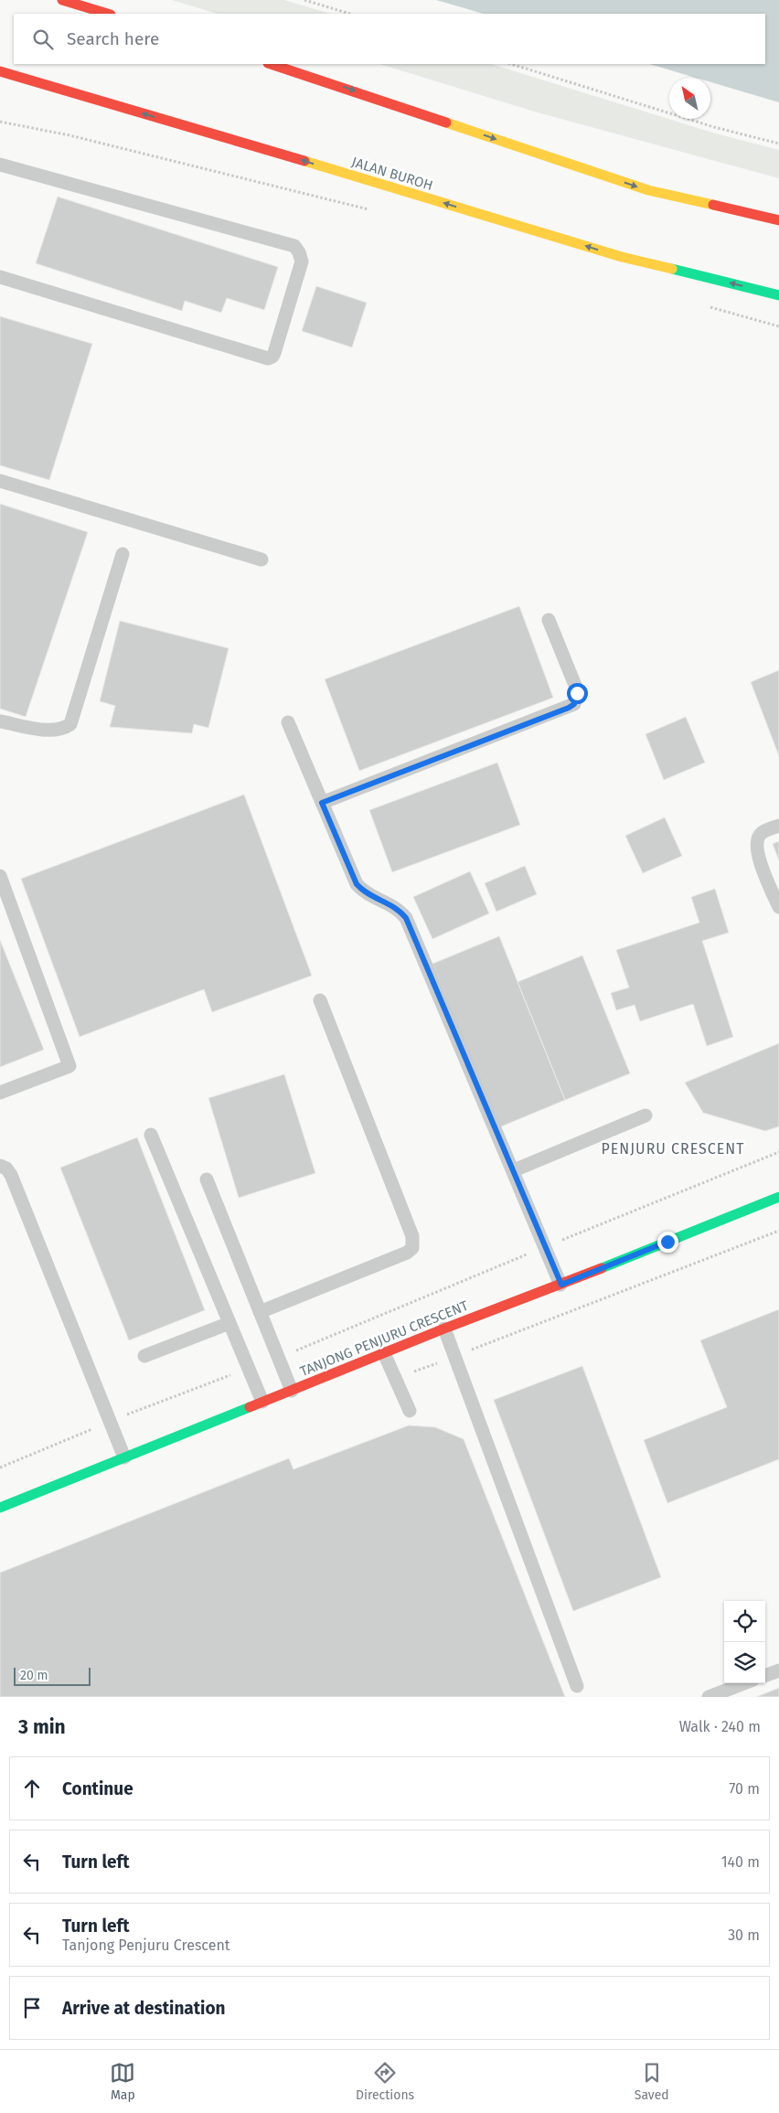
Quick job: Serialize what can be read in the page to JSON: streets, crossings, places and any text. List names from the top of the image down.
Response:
{
  "streets": {
    "main road": ["JALAN BUROH", "TANJONG PENJURU CRESCENT"]
  },
  "districts": ["PENJURU CRESCENT"],
  "scale_bar": "20 m",
  "north": "top left",
  "page": {
    "search": "Search here",
    "scale": "20 m",
    "heading": ["3 min", "Walk · 240 m"],
    "list": [
      ["Continue", "70 m"],
      ["Turn left", "140 m"],
      ["Turn left", "Tanjong Penjuru Crescent", "30 m"],
      "Arrive at destination"
    ],
    "nav": ["Map", "Directions", "Saved"]
  }
}
